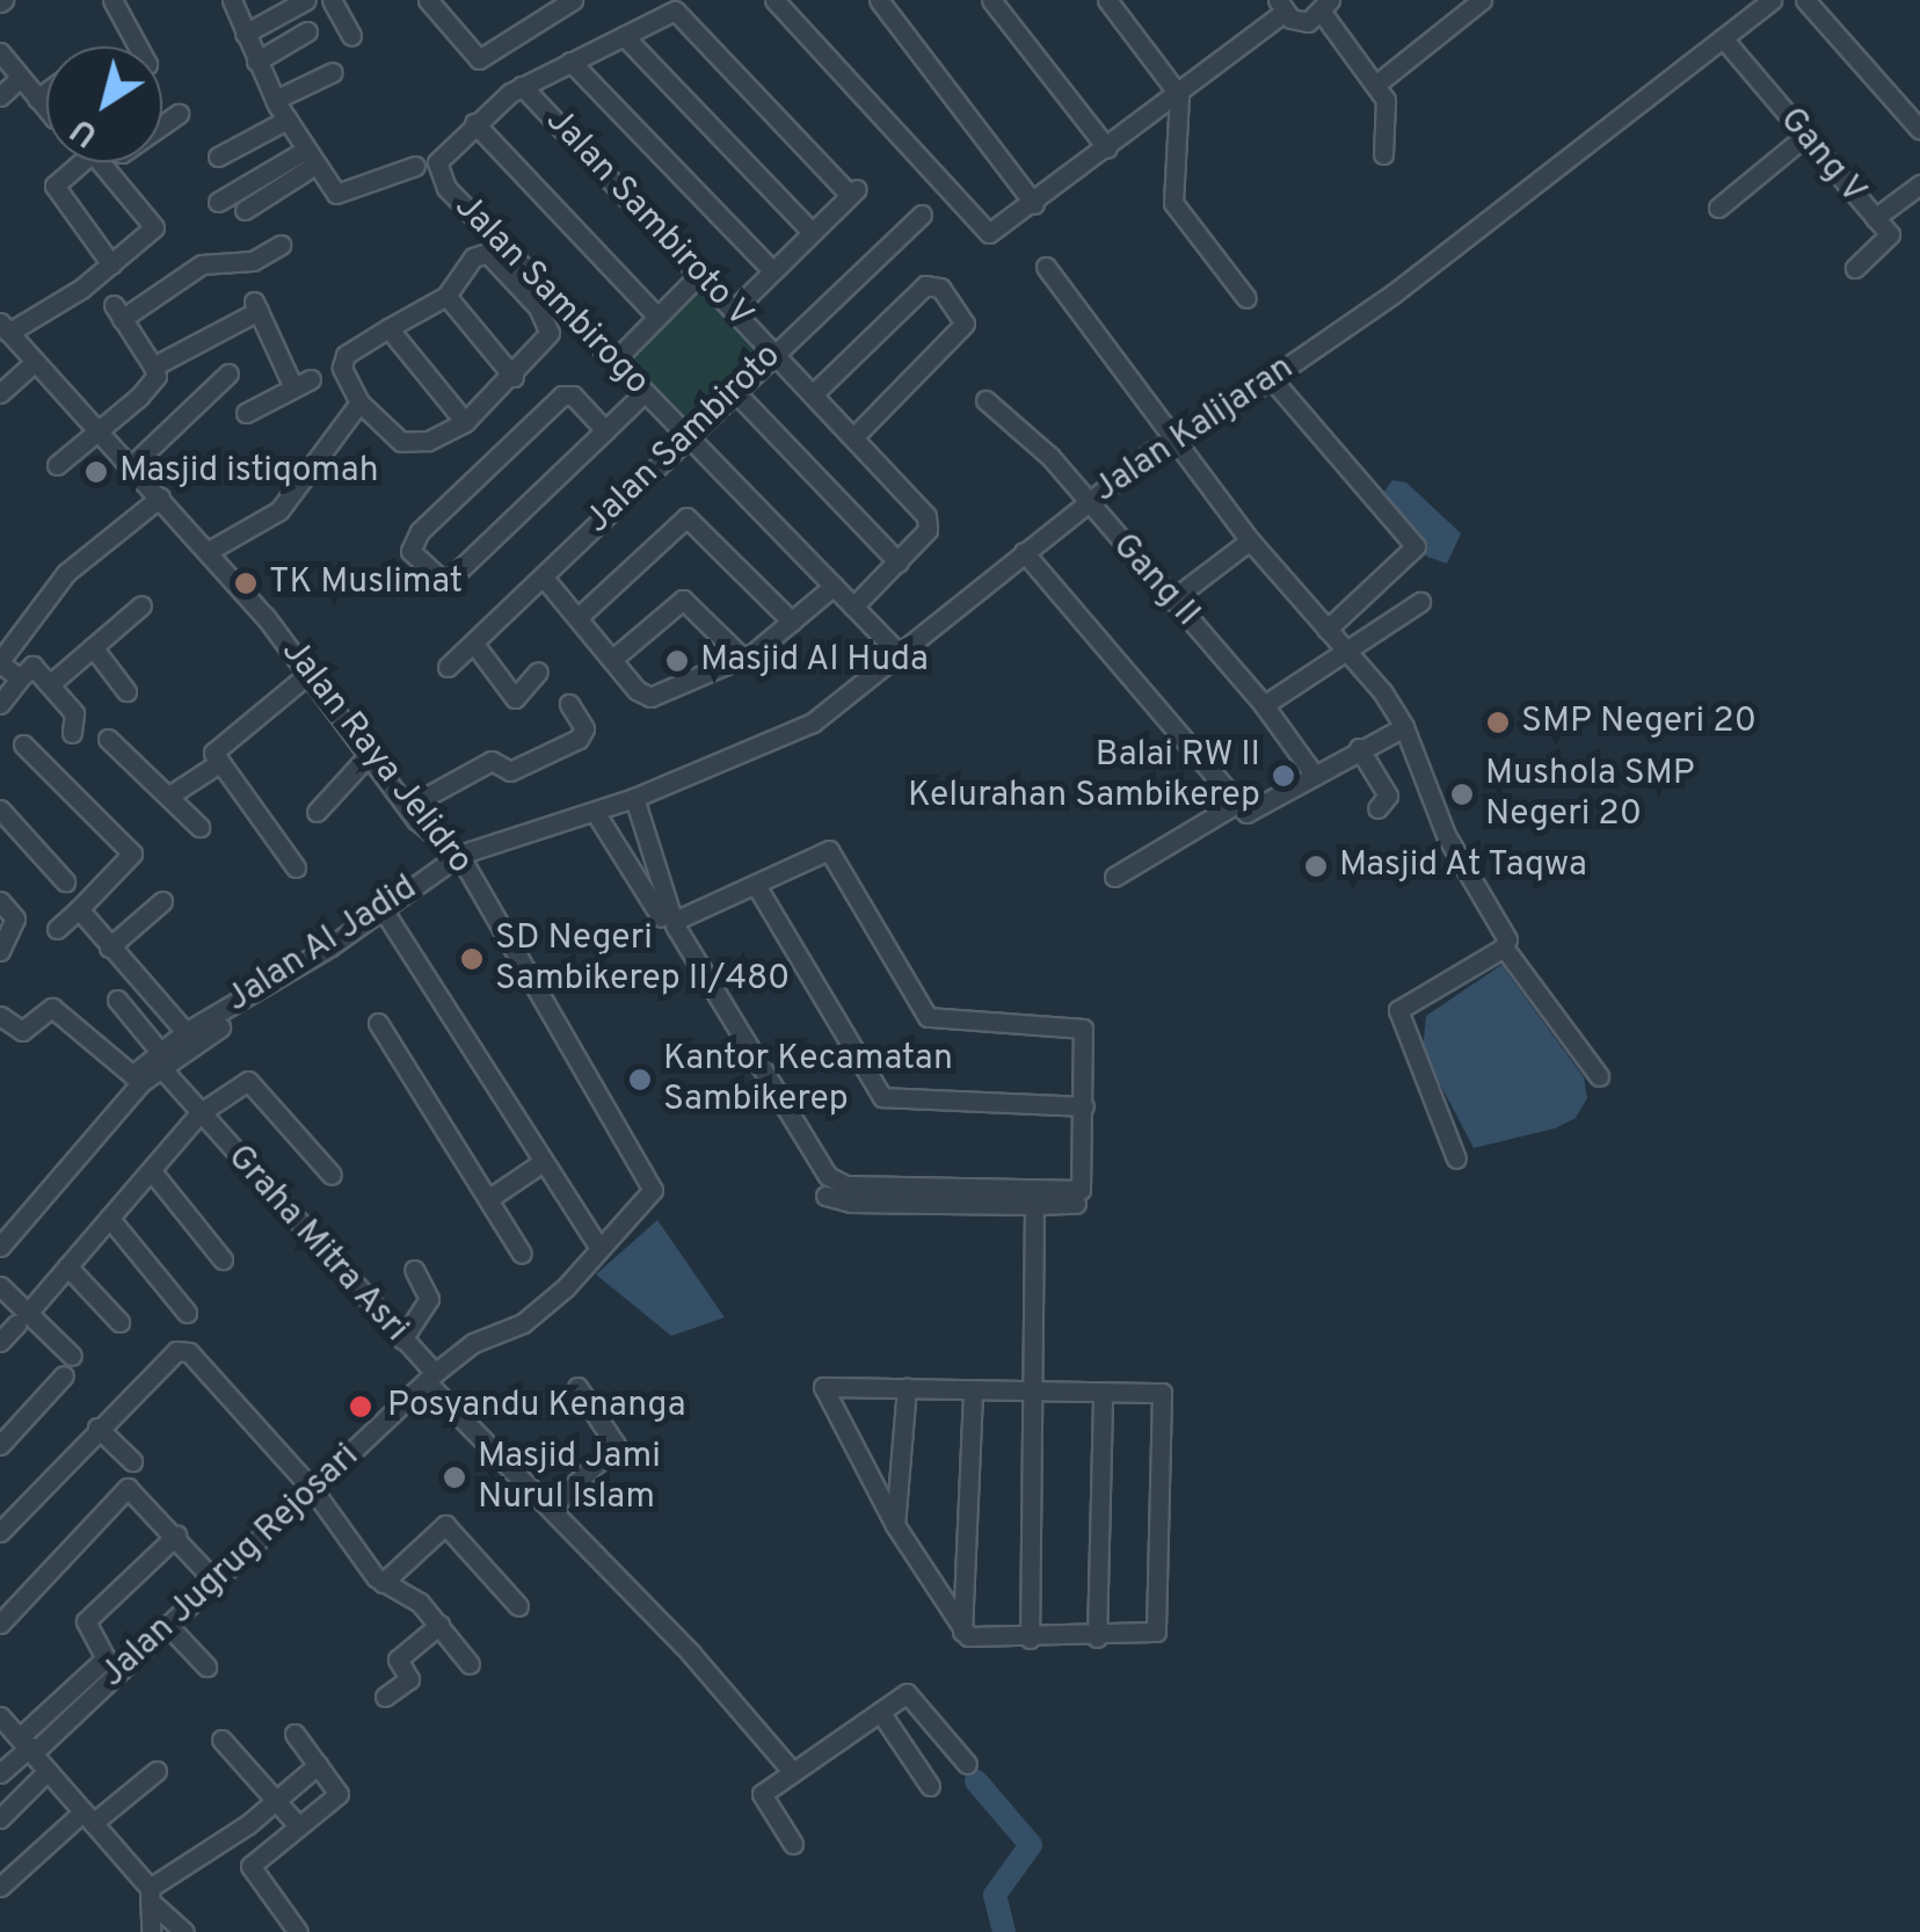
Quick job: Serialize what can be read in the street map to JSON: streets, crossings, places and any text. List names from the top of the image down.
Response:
{
  "streets": {
    "street": [
      "Gang V",
      "Jalan Sambiroto V",
      "Jalan Sambirogo",
      "Jalan Kalijaran",
      "Jalan Sambiroto",
      "Gang II",
      "Jalan Raya Jelidro",
      "Jalan Al Jadid",
      "Graha Mitra Asri",
      "Jalan Jugrug Rejosari"
    ]
  },
  "crossings": [
    ["Gang V", "Jalan Kalijaran"],
    ["Jalan Sambiroto V", "Jalan Sambiroto"],
    ["Jalan Sambirogo", "Jalan Kalijaran"],
    ["Jalan Sambirogo", "Jalan Sambiroto"],
    ["Jalan Kalijaran", "Gang II"],
    ["Jalan Kalijaran", "Jalan Raya Jelidro"],
    ["Jalan Kalijaran", "Jalan Al Jadid"],
    ["Jalan Raya Jelidro", "Jalan Al Jadid"],
    ["Jalan Raya Jelidro", "Jalan Jugrug Rejosari"],
    ["Jalan Al Jadid", "Graha Mitra Asri"],
    ["Graha Mitra Asri", "Jalan Jugrug Rejosari"]
  ],
  "places": [
    "Masjid istiqomah",
    "TK Muslimat",
    "Masjid Al Huda",
    "SMP Negeri 20",
    "Balai RW II Kelurahan Sambikerep",
    "Mushola SMP Negeri 20",
    "Masjid At Taqwa",
    "SD Negeri Sambikerep II/480",
    "Kantor Kecamatan Sambikerep",
    "Posyandu Kenanga",
    "Masjid Jami Nurul Islam"
  ],
  "north": "bottom left"
}
